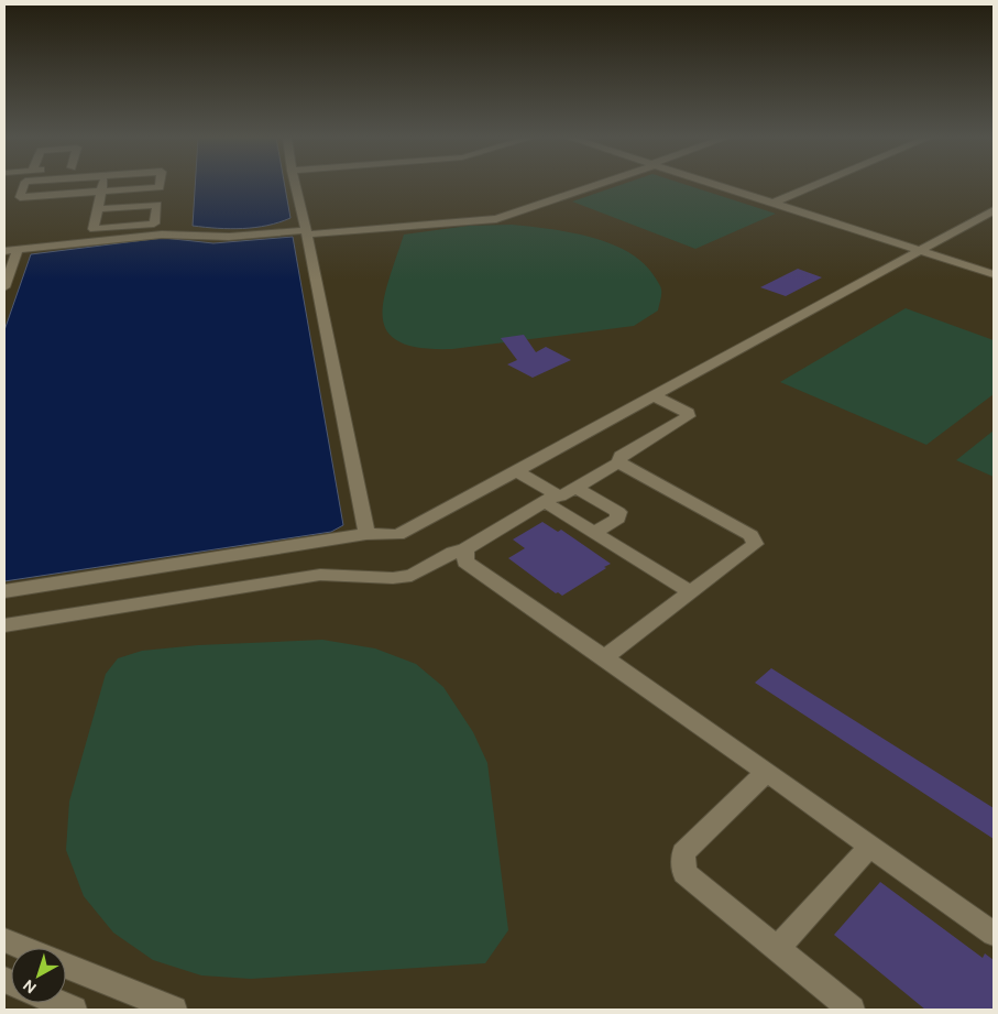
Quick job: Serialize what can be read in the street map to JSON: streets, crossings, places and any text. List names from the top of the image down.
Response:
{
  "north": "bottom left"
}
